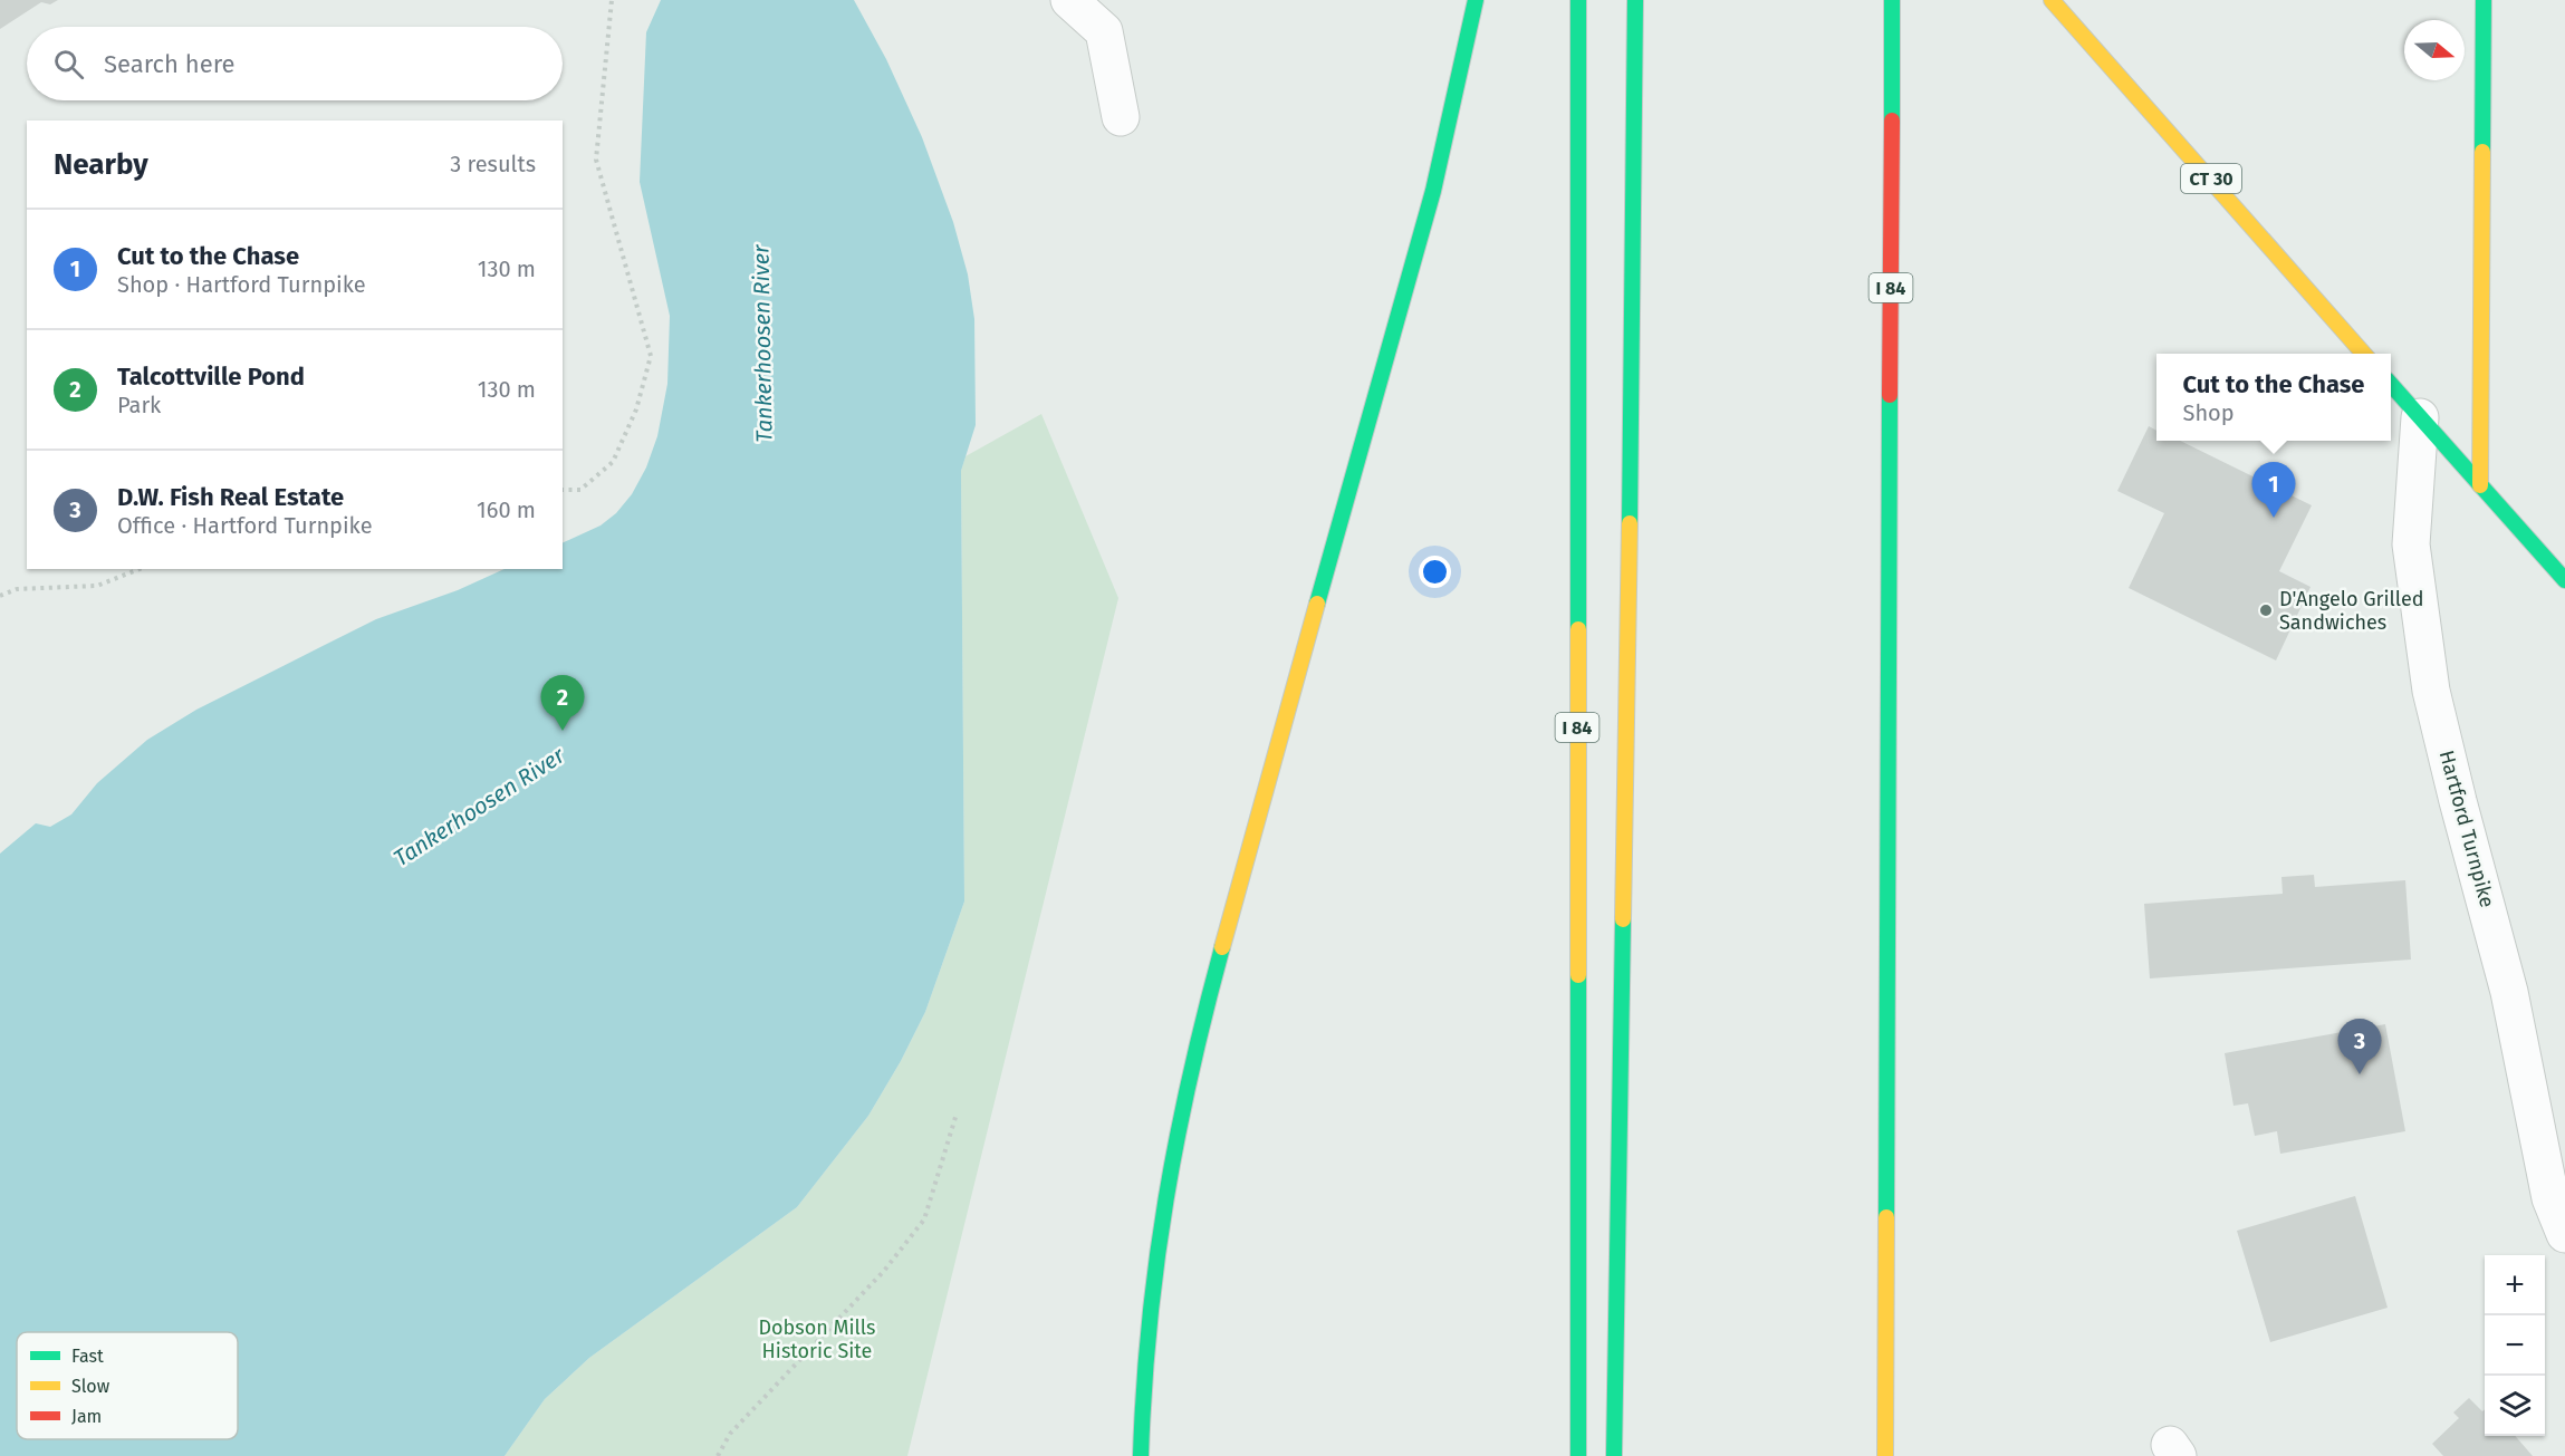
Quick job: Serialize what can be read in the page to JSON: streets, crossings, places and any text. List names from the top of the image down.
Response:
{
  "streets": {
    "main road": ["CT 30", "I 84"],
    "street": ["Hartford Turnpike"]
  },
  "water": ["Tankerhoosen River"],
  "parks": ["Dobson Mills Historic Site"],
  "places": ["D'Angelo Grilled Sandwiches"],
  "legend": ["Fast", "Slow", "Jam"],
  "north": "right",
  "page": {
    "search": "Search here",
    "heading": ["Nearby", "3 results"],
    "list": [
      {
        "mark": "1",
        "name": "Cut to the Chase",
        "note": "Shop · Hartford Turnpike",
        "value": "130 m"
      },
      {
        "mark": "2",
        "name": "Talcottville Pond",
        "note": "Park",
        "value": "130 m"
      },
      {
        "mark": "3",
        "name": "D.W. Fish Real Estate",
        "note": "Office · Hartford Turnpike",
        "value": "160 m"
      }
    ],
    "popup": ["Cut to the Chase", "Shop"],
    "pins": ["1", "2", "3"],
    "map_buttons": ["+", "−"]
  }
}
